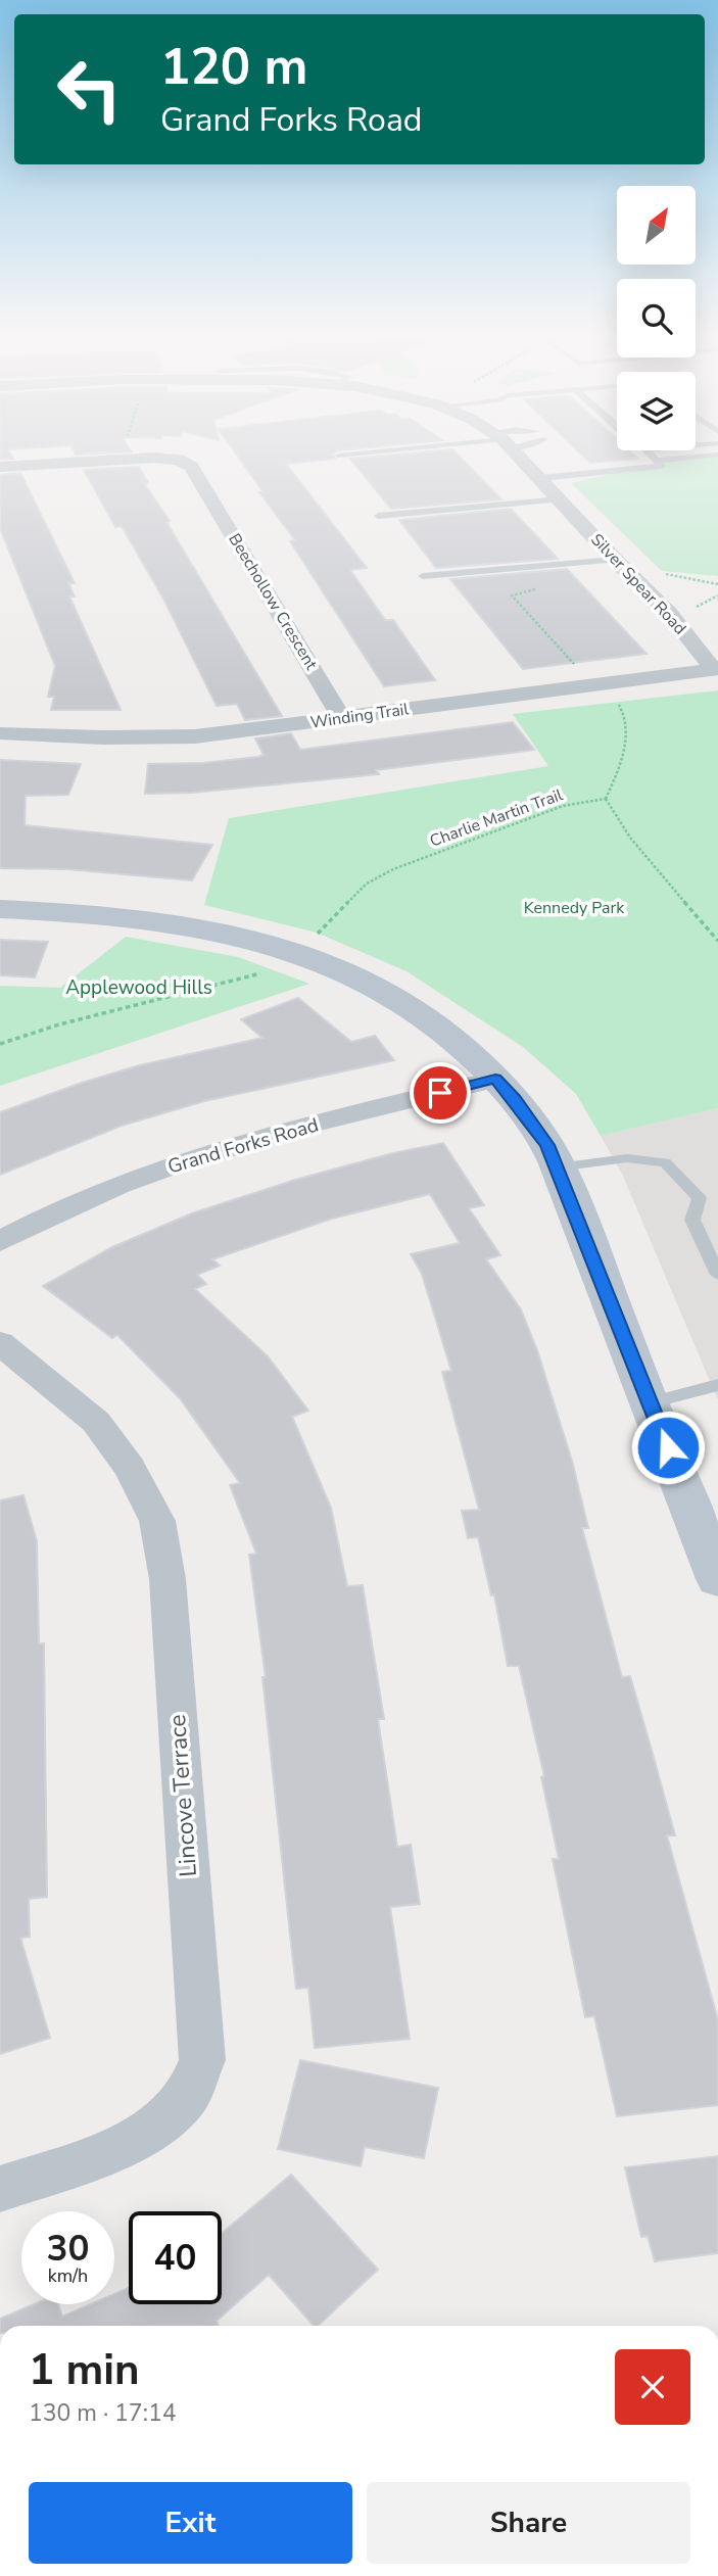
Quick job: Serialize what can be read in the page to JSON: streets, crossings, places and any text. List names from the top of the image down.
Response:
{
  "streets": {
    "street": [
      "Silver Spear Road",
      "Beechollow Crescent",
      "Winding Trail",
      "Grand Forks Road",
      "Lincove Terrace"
    ],
    "path": ["Charlie Martin Trail"]
  },
  "crossings": [
    ["Silver Spear Road", "Winding Trail"],
    ["Beechollow Crescent", "Winding Trail"]
  ],
  "parks": ["Kennedy Park", "Applewood Hills"],
  "north": "top right",
  "page": {
    "turn": ["120 m", "Grand Forks Road"],
    "speed": "30 km/h",
    "limit": "40",
    "heading": ["1 min", "130 m · 17:14"],
    "buttons": ["Exit", "Share"]
  }
}
